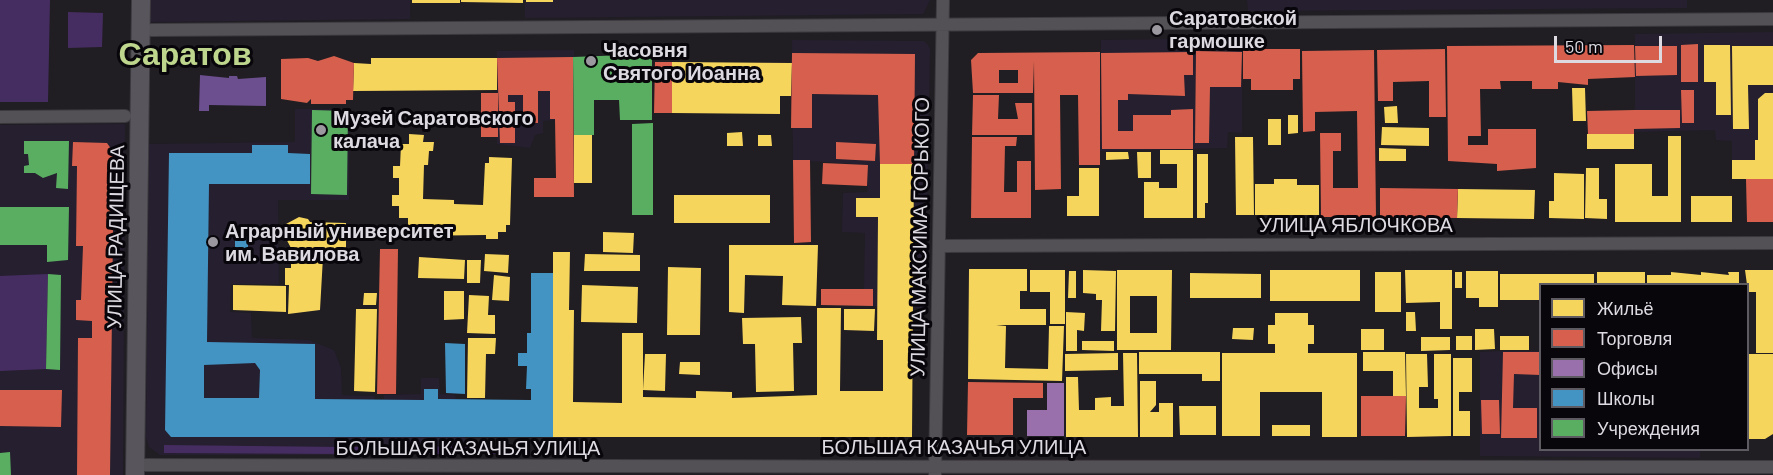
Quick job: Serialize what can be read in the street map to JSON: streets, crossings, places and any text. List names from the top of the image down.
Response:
{
  "streets": {
    "street": [
      "УЛИЦА ЯБЛОЧКОВА",
      "УЛИЦА РАДИЩЕВА",
      "УЛИЦА МАКСИМА ГОРЬКОГО",
      "БОЛЬШАЯ КАЗАЧЬЯ УЛИЦА"
    ]
  },
  "crossings": [
    ["УЛИЦА ЯБЛОЧКОВА", "УЛИЦА МАКСИМА ГОРЬКОГО"],
    ["УЛИЦА РАДИЩЕВА", "БОЛЬШАЯ КАЗАЧЬЯ УЛИЦА"],
    ["УЛИЦА МАКСИМА ГОРЬКОГО", "БОЛЬШАЯ КАЗАЧЬЯ УЛИЦА"]
  ],
  "districts": ["Саратов"],
  "places": [
    "Саратовской гармошке",
    "Часовня Святого Иоанна",
    "Музей Саратовского калача",
    "Аграрный университет им. Вавилова"
  ],
  "legend": [
    "Жильё",
    "Торговля",
    "Офисы",
    "Школы",
    "Учреждения"
  ],
  "scale_bar": "50 m"
}
